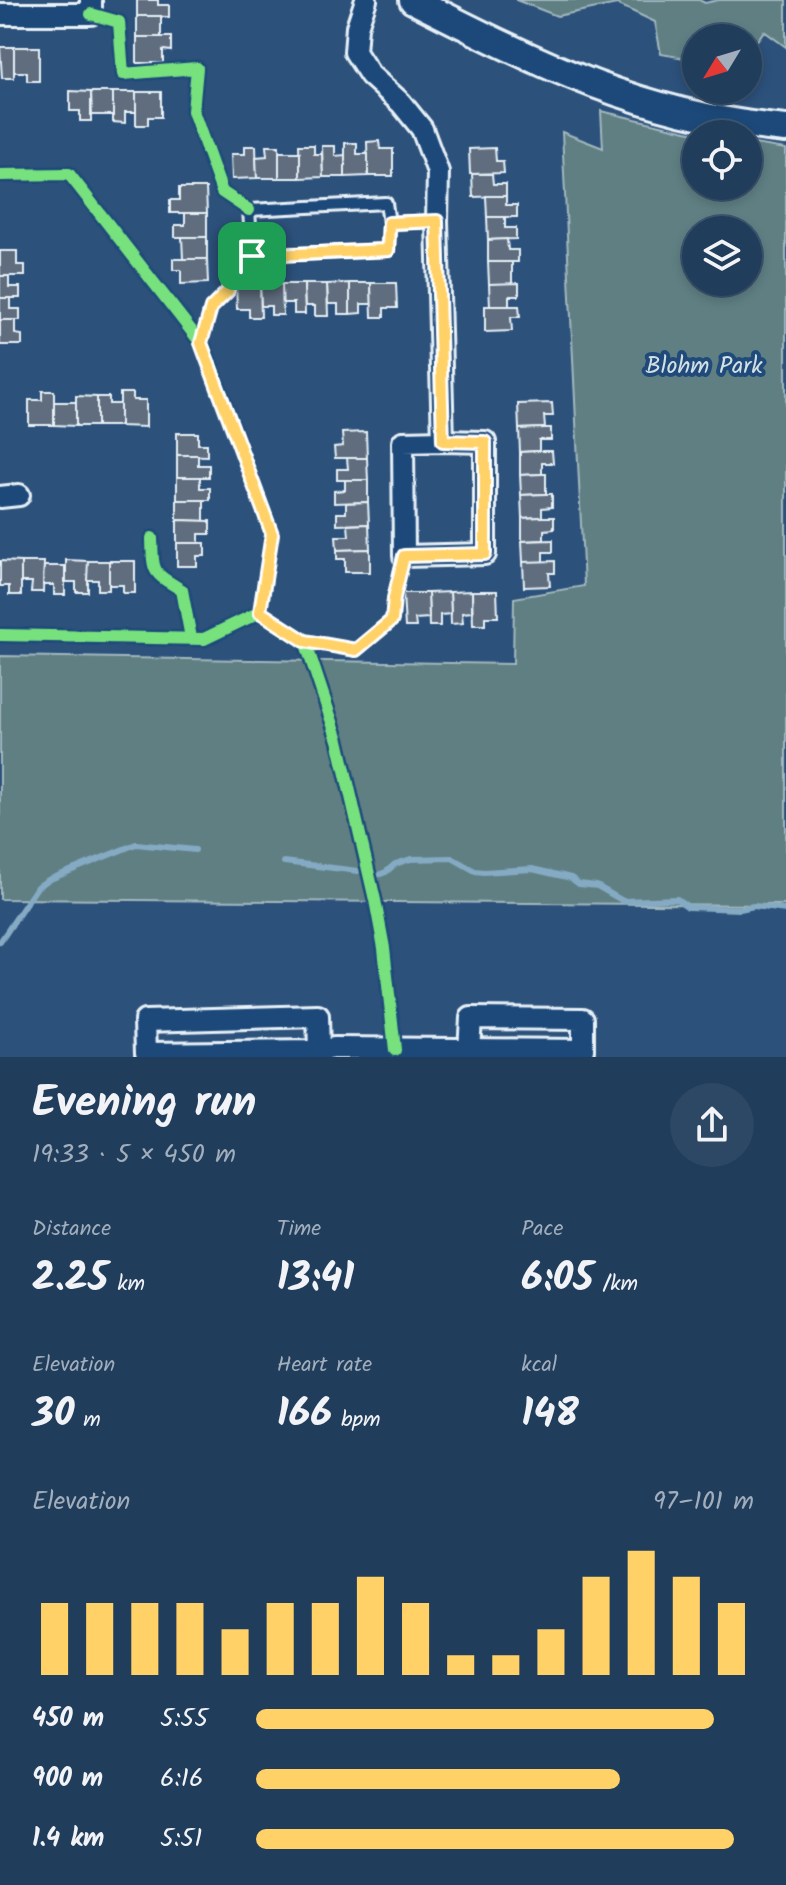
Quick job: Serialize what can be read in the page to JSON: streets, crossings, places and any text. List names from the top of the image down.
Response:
{
  "parks": ["Blohm Park"],
  "north": "bottom left",
  "page": {
    "heading": ["Evening run", "19:33 · 5 × 450 m"],
    "stats": [
      ["Distance", "2.25 km"],
      ["Time", "13:41"],
      ["Pace", "6:05 /km"],
      ["Elevation", "30 m"],
      ["Heart rate", "166 bpm"],
      ["kcal", "148"]
    ],
    "chart": ["Elevation", "97–101 m"],
    "list": [
      {
        "name": "450 m",
        "note": "5:55"
      },
      {
        "name": "900 m",
        "note": "6:16"
      },
      {
        "name": "1.4 km",
        "note": "5:51"
      }
    ]
  }
}
